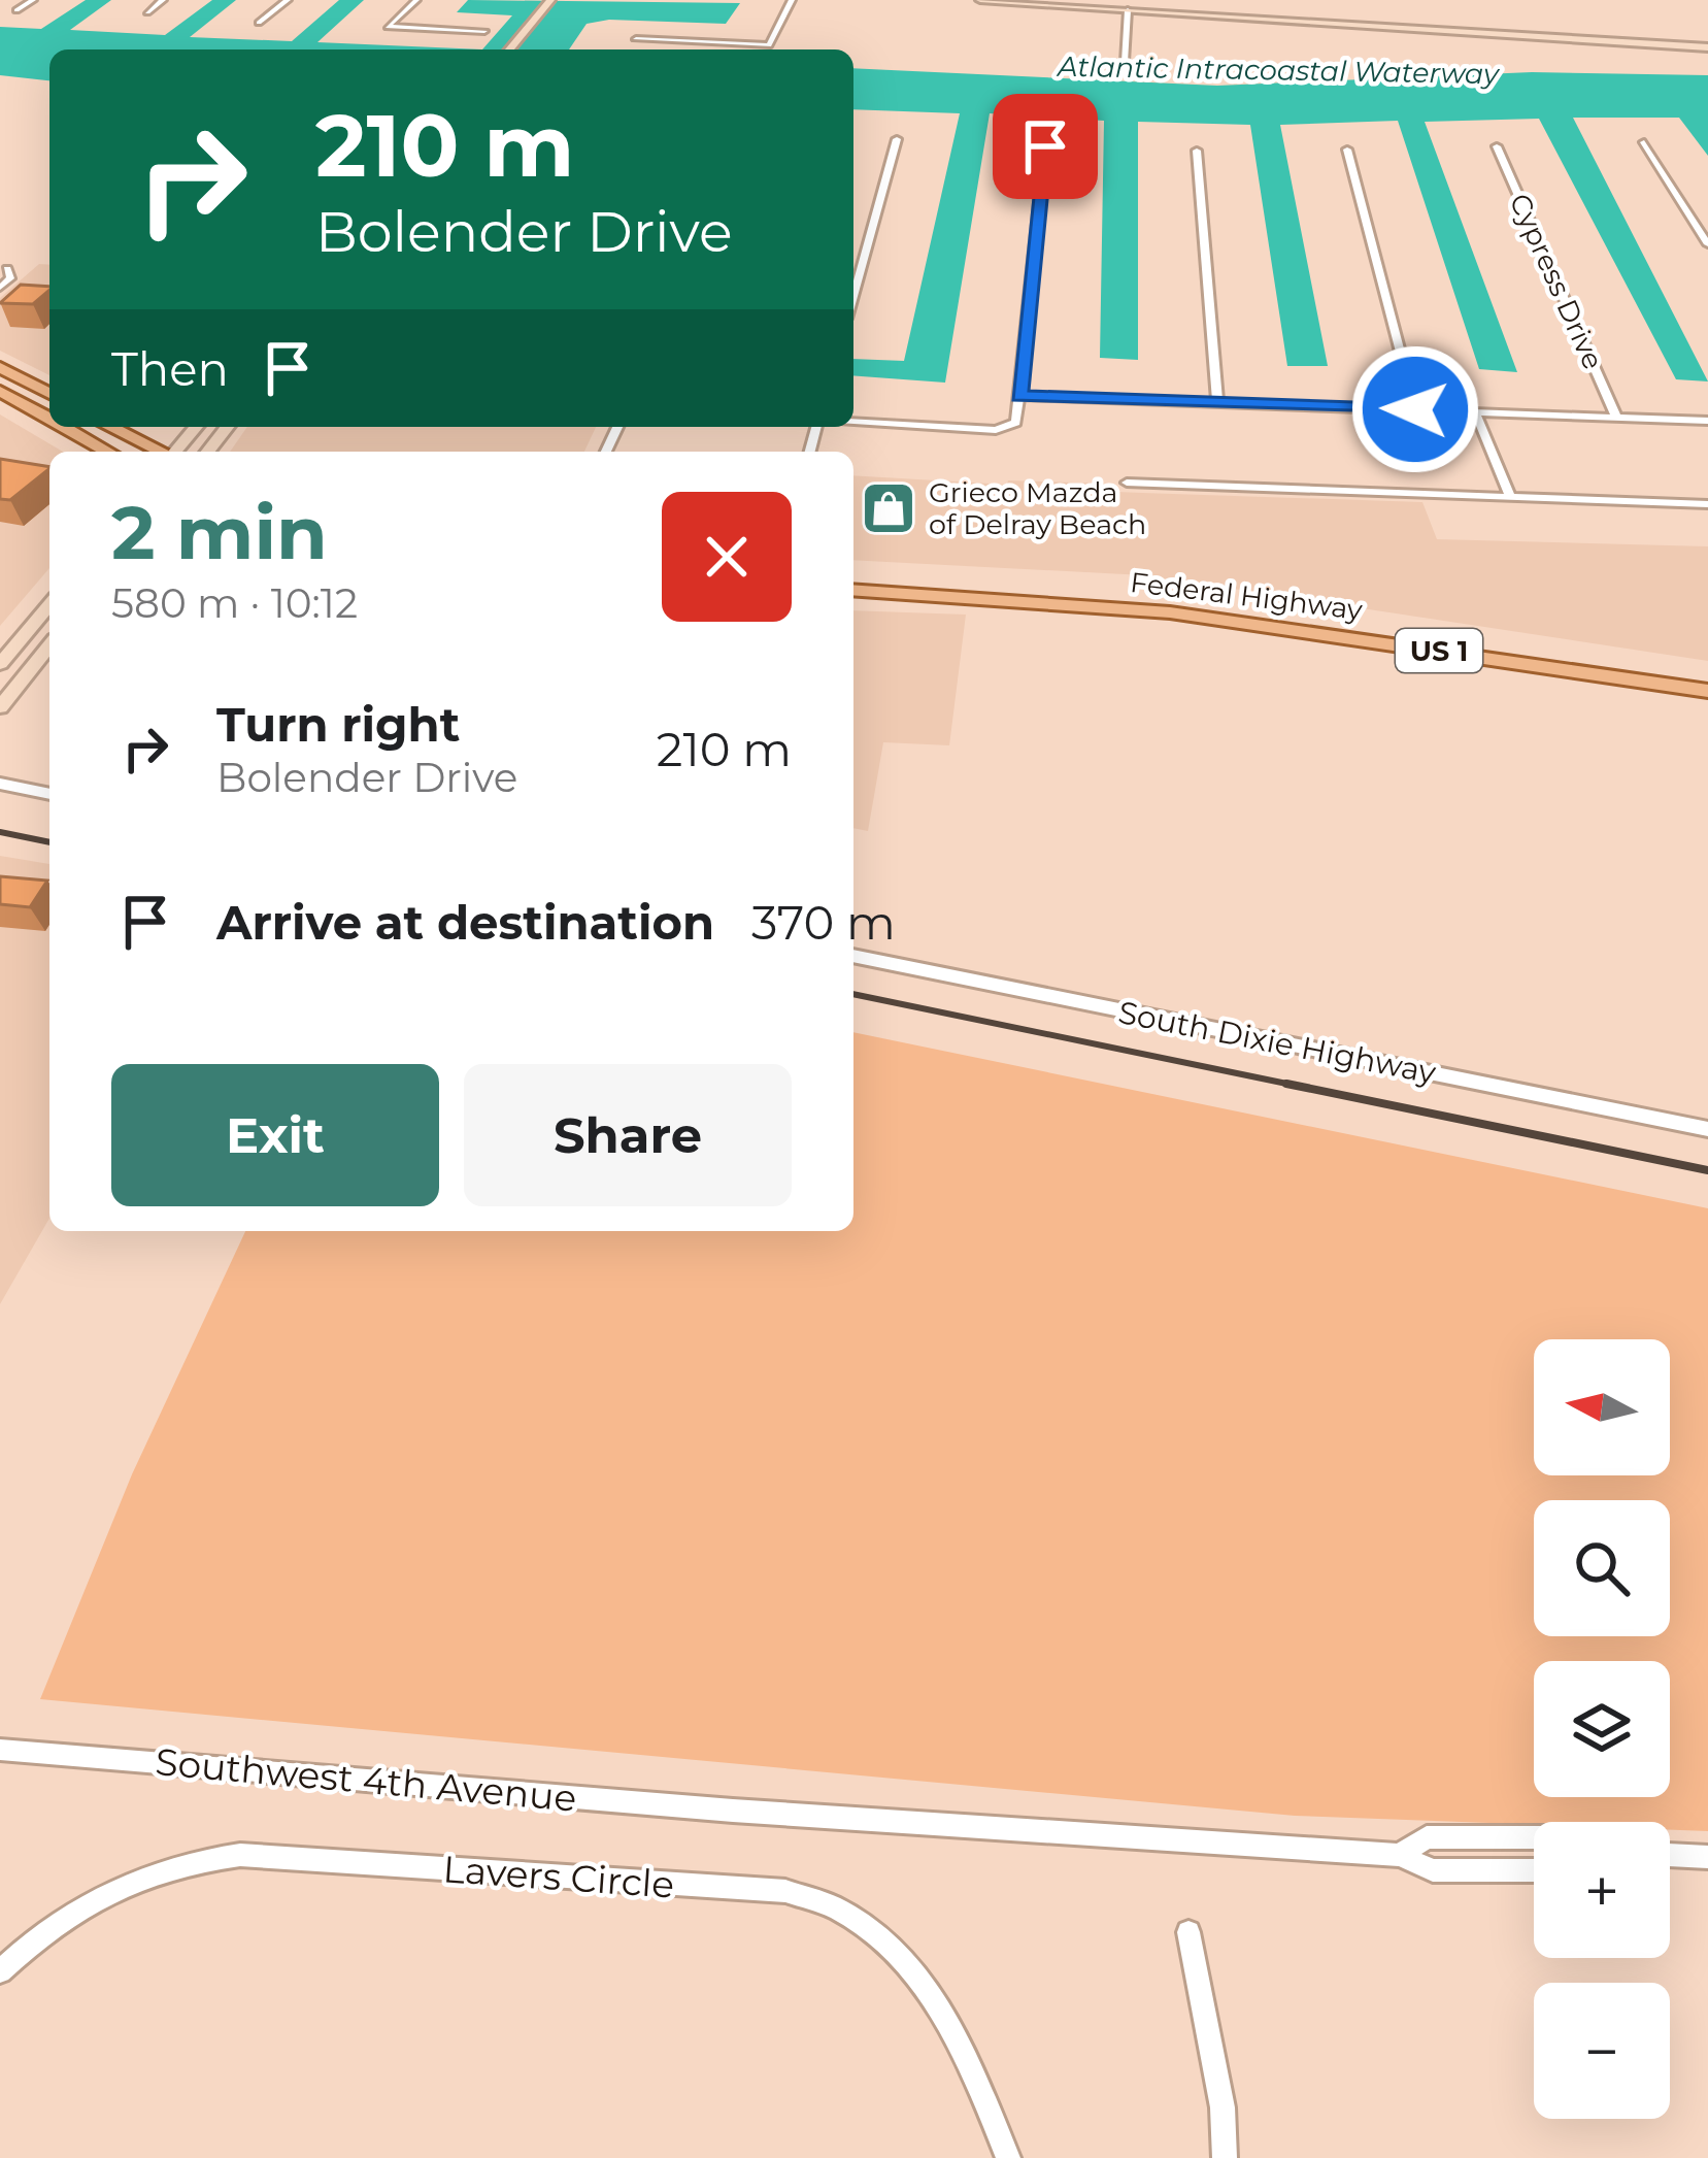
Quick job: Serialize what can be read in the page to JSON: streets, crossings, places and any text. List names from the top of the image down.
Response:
{
  "streets": {
    "main road": ["Federal Highway", "US 1"],
    "street": [
      "Cypress Drive",
      "South Dixie Highway",
      "Southwest 4th Avenue",
      "Lavers Circle"
    ]
  },
  "water": ["Atlantic Intracoastal Waterway"],
  "places": {
    "shop": ["Grieco Mazda of Delray Beach"]
  },
  "north": "left",
  "page": {
    "turn": ["210 m", "Bolender Drive"],
    "then": "Then",
    "heading": ["2 min", "580 m · 10:12"],
    "list": [
      {
        "name": "Turn right",
        "note": "Bolender Drive",
        "value": "210 m"
      },
      {
        "name": "Arrive at destination",
        "value": "370 m"
      }
    ],
    "buttons": ["Exit", "Share"],
    "map_buttons": ["+", "−"]
  }
}
